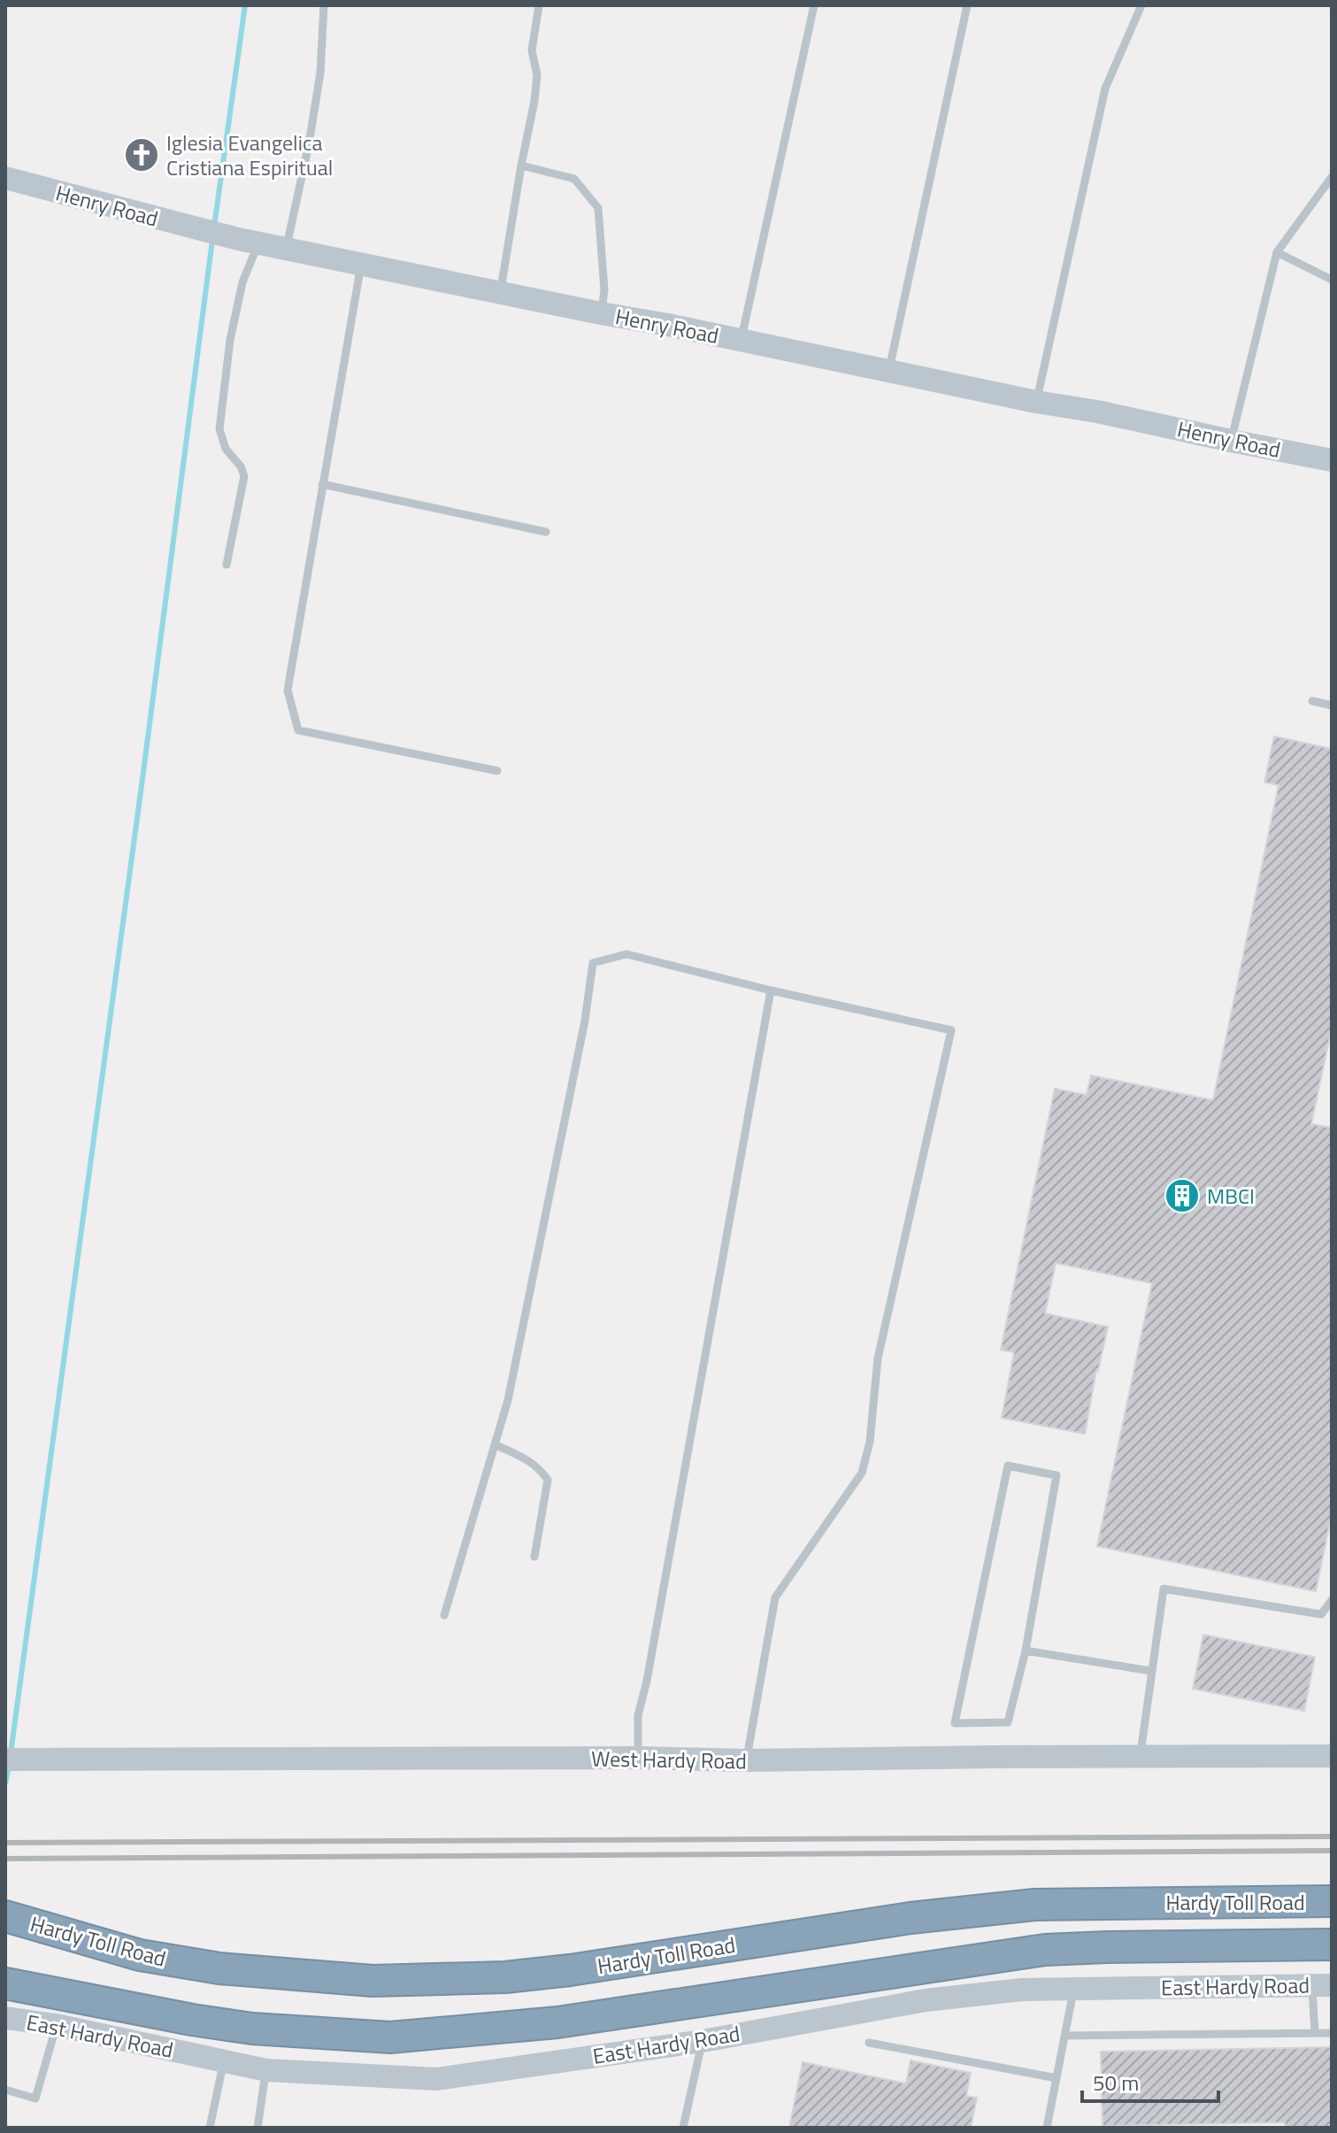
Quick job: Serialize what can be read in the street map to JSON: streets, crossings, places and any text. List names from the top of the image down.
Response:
{
  "streets": {
    "highway": ["Hardy Toll Road"],
    "main road": ["Henry Road", "West Hardy Road", "East Hardy Road"]
  },
  "places": {
    "church": ["Iglesia Evangelica Cristiana Espiritual"],
    "building": ["MBCI"]
  },
  "scale_bar": "50 m"
}
